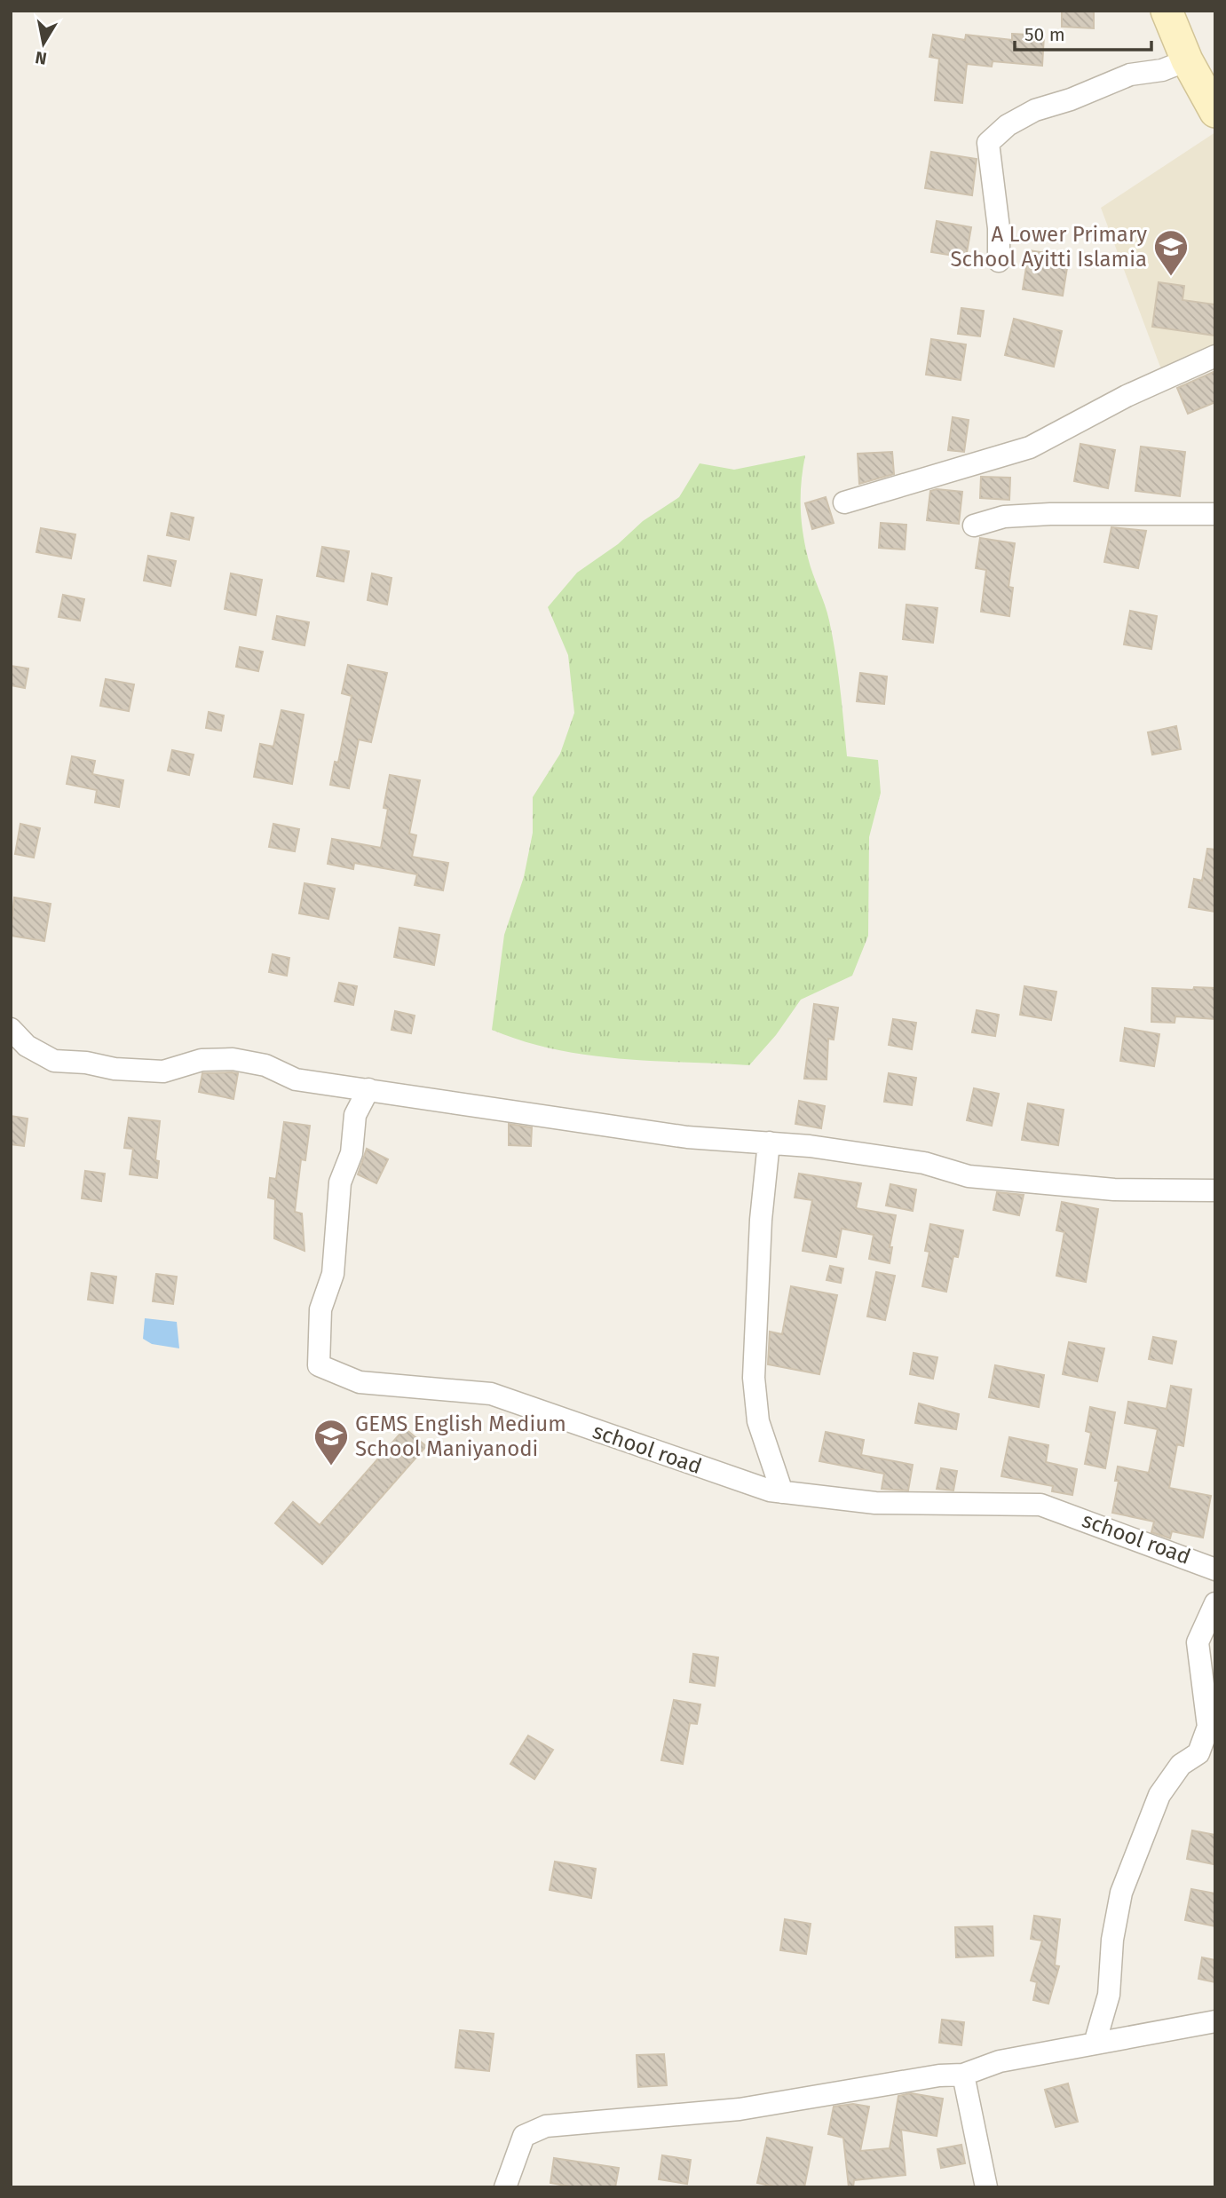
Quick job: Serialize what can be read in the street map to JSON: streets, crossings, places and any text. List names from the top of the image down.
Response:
{
  "streets": {
    "street": ["school road"]
  },
  "places": {
    "school or university": ["A Lower Primary School Ayitti Islamia", "GEMS English Medium School Maniyanodi"]
  },
  "scale_bar": "50 m",
  "north": "bottom"
}
